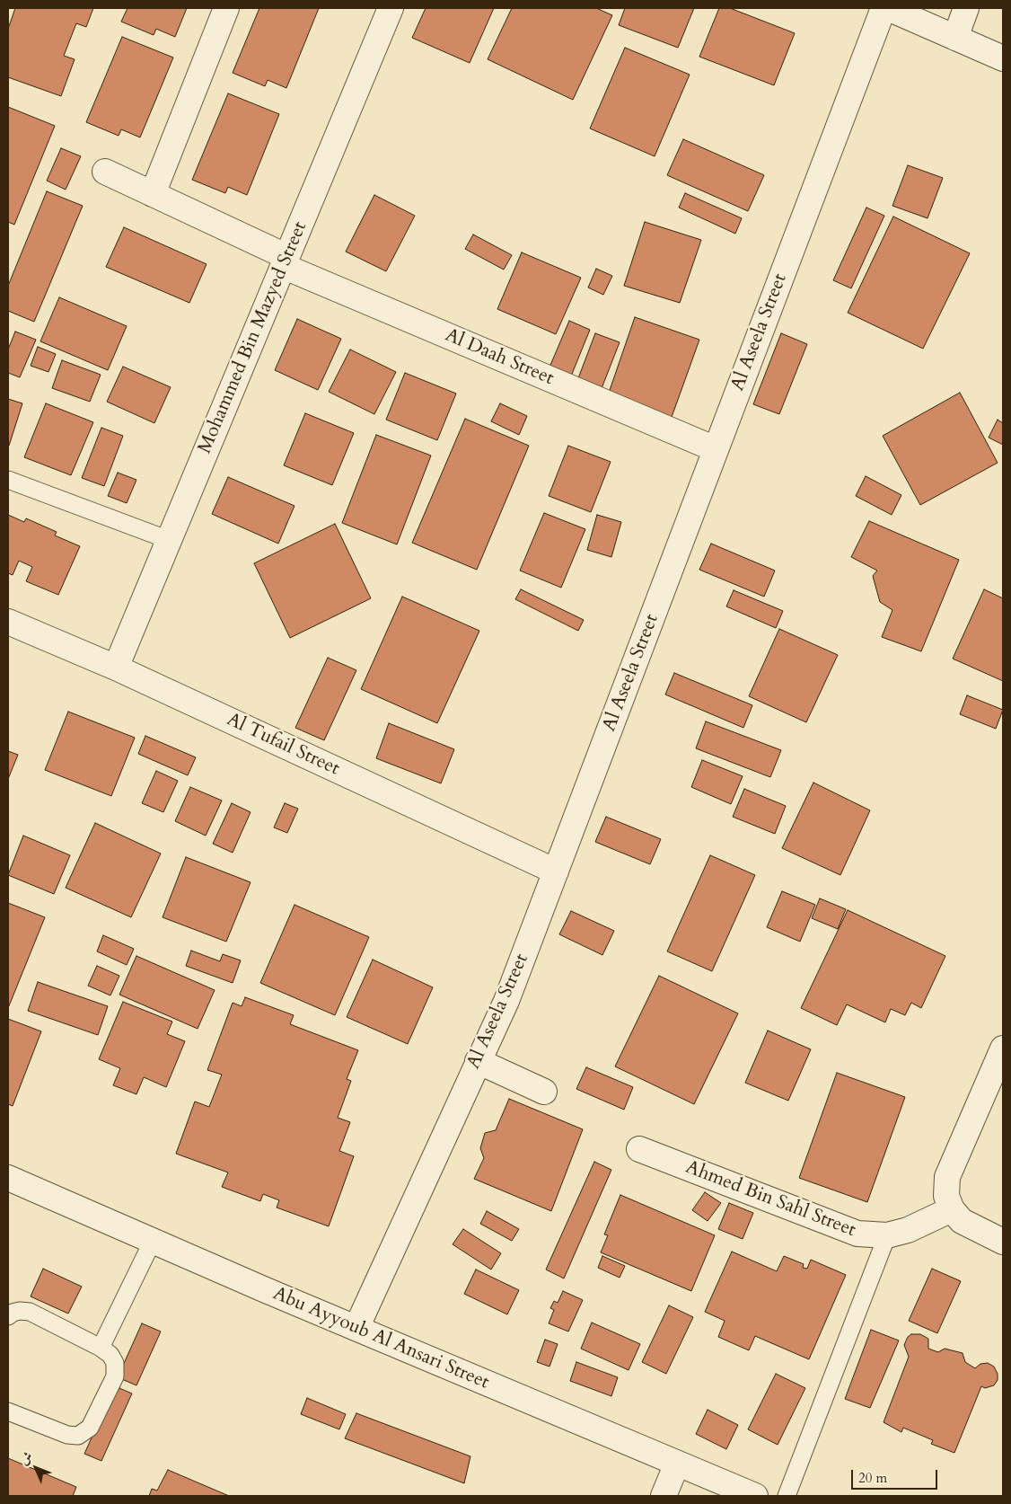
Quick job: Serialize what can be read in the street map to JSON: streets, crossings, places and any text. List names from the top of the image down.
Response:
{
  "streets": {
    "street": [
      "Al Aseela Street",
      "Mohammed Bin Mazyed Street",
      "Al Daah Street",
      "Al Tufail Street",
      "Ahmed Bin Sahl Street",
      "Abu Ayyoub Al Ansari Street"
    ]
  },
  "crossings": [
    ["Al Aseela Street", "Al Daah Street"],
    ["Al Aseela Street", "Al Tufail Street"],
    ["Al Aseela Street", "Abu Ayyoub Al Ansari Street"],
    ["Mohammed Bin Mazyed Street", "Al Daah Street"],
    ["Mohammed Bin Mazyed Street", "Al Tufail Street"]
  ],
  "scale_bar": "20 m",
  "north": "top left"
}
